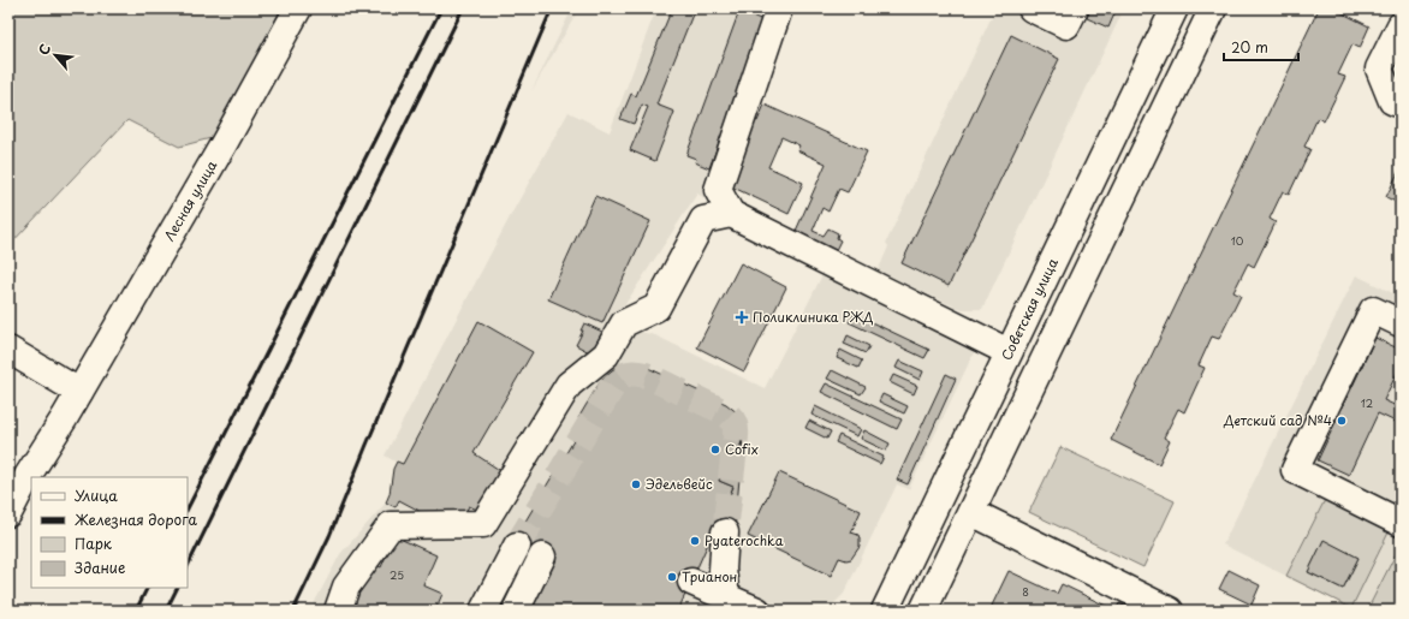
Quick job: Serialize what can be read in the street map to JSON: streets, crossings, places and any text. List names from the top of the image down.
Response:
{
  "streets": {
    "main road": ["Лесная улица", "Советская улица"]
  },
  "places": {
    "health": ["Поликлиника РЖД"],
    "other": [
      "Детский сад №4",
      "Cofix",
      "Эдельвейс",
      "Pyaterochka",
      "Трианон"
    ]
  },
  "house_numbers": [
    "10",
    "12",
    "25",
    "8"
  ],
  "legend": [
    "Улица",
    "Железная дорога",
    "Парк",
    "Здание"
  ],
  "scale_bar": "20 m",
  "north": "top left"
}
